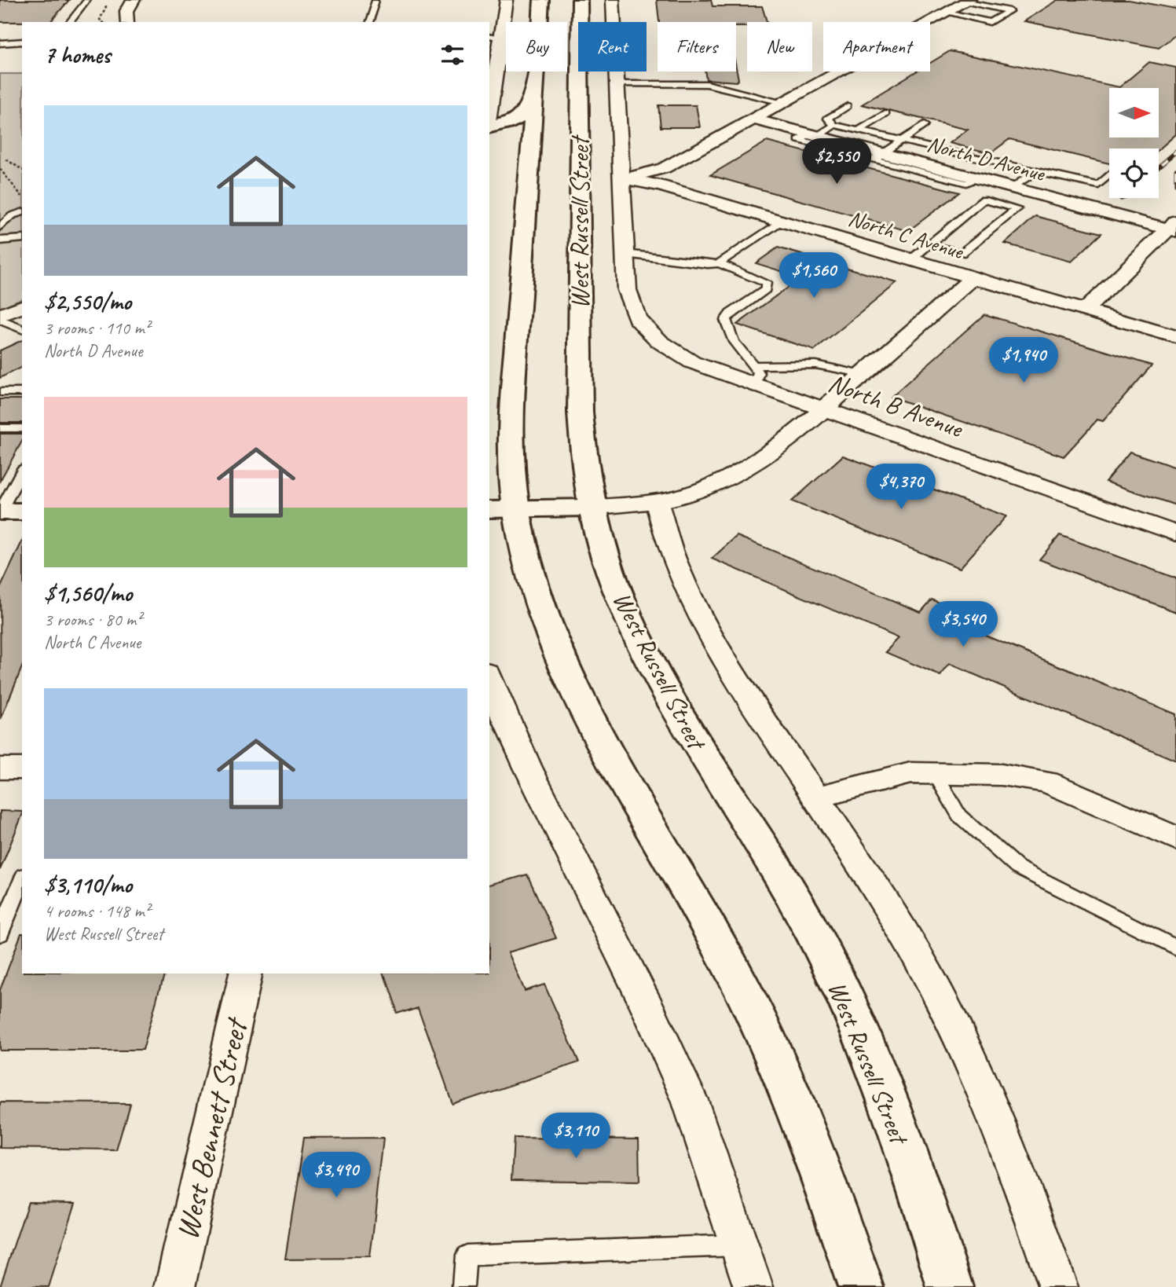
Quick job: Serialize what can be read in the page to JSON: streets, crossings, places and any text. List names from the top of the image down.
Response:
{
  "streets": {
    "main road": ["West Russell Street"],
    "street": [
      "North D Avenue",
      "North C Avenue",
      "North B Avenue",
      "West Bennett Street"
    ]
  },
  "crossings": [
    ["West Russell Street", "North C Avenue"],
    ["West Russell Street", "North B Avenue"]
  ],
  "north": "right",
  "page": {
    "chip": [
      "Buy",
      "Rent",
      "Filters",
      "New",
      "Apartment"
    ],
    "heading": "7 homes",
    "list": [
      {
        "name": "$2,550/mo",
        "note": "3 rooms · 110 m² · North D Avenue"
      },
      {
        "name": "$1,560/mo",
        "note": "3 rooms · 80 m² · North C Avenue"
      },
      {
        "name": "$3,110/mo",
        "note": "4 rooms · 148 m² · West Russell Street"
      }
    ],
    "price": [
      "$2,550",
      "$1,560",
      "$1,940",
      "$4,370",
      "$3,540",
      "$3,110",
      "$3,490"
    ]
  }
}
